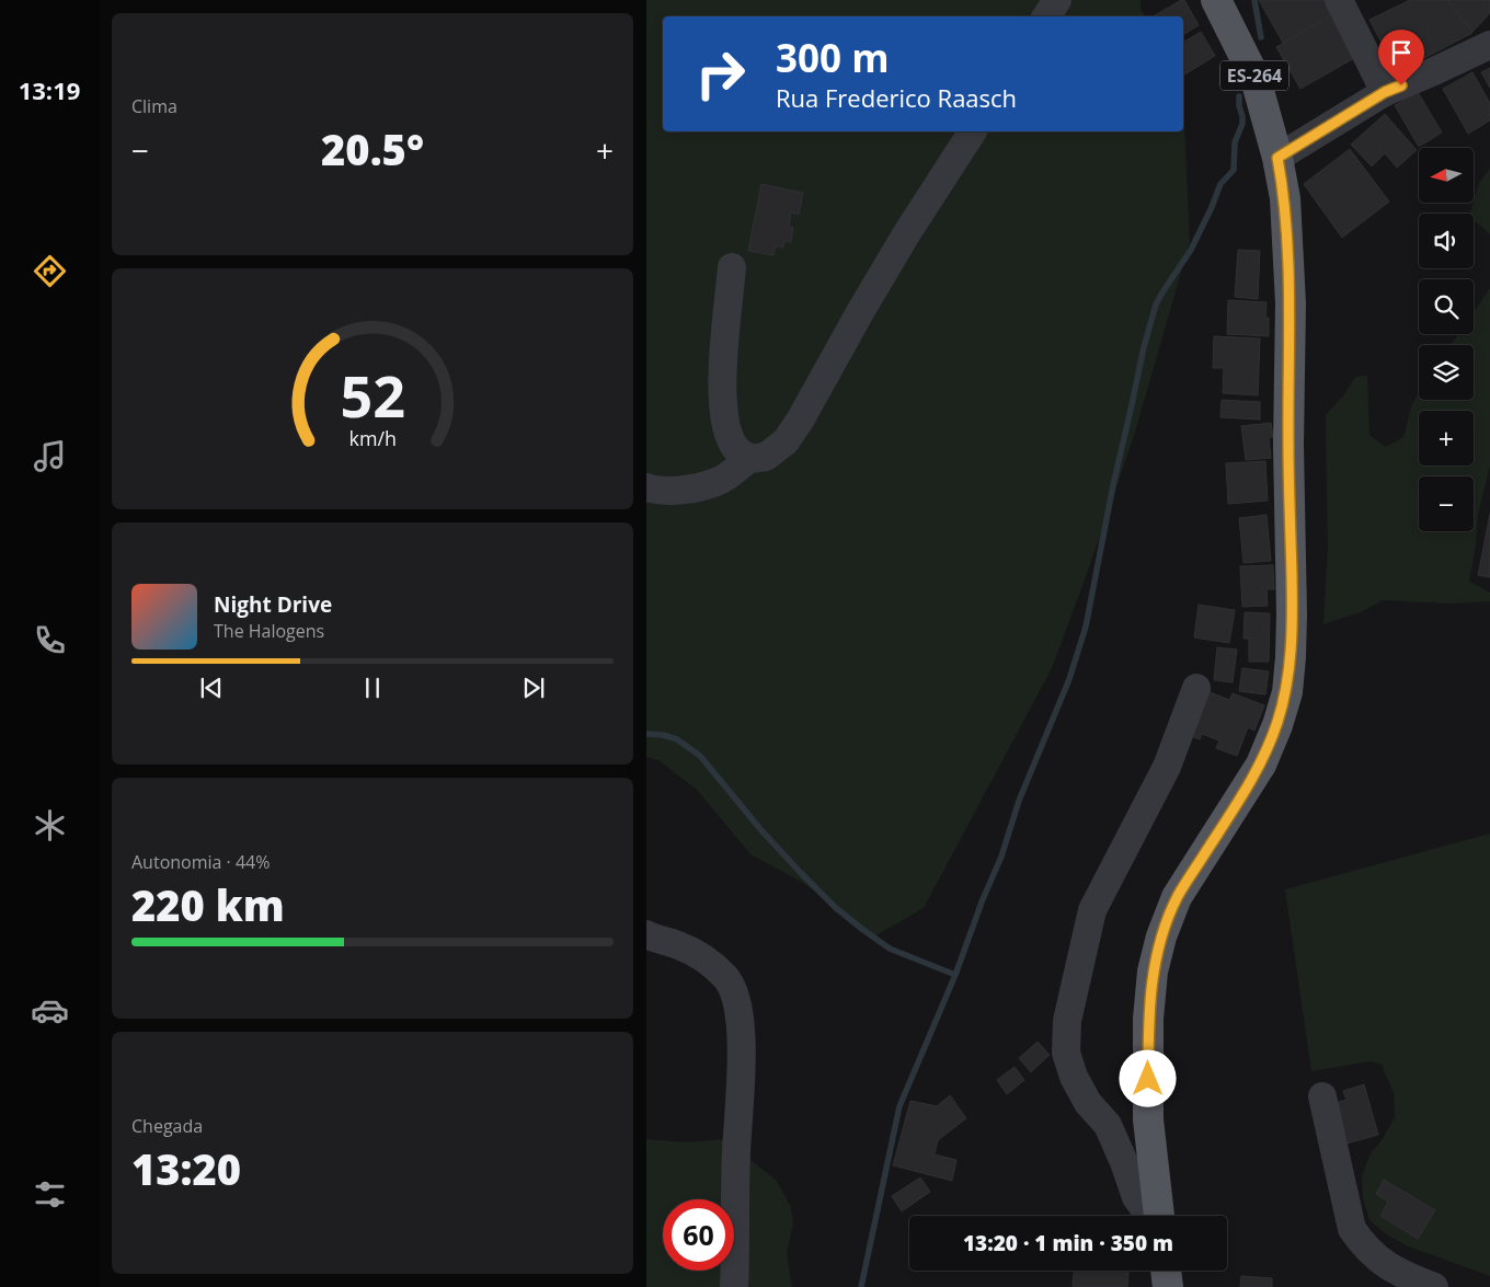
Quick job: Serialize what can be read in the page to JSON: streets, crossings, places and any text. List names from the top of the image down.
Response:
{
  "streets": {
    "main road": ["ES-264"]
  },
  "north": "left",
  "page": {
    "tabs": "13:19",
    "tile": [
      "Clima",
      ["Autonomia · 44%", "220 km"],
      ["Chegada", "13:20"]
    ],
    "turn": ["300 m", "Rua Frederico Raasch"],
    "heat": ["−", "20.5°", "+"],
    "map_buttons": ["+", "−"],
    "song": ["Night Drive", "The Halogens"],
    "limit": "60",
    "trip": "13:20 · 1 min · 350 m",
    "gauge": ["52", "km/h"]
  }
}
